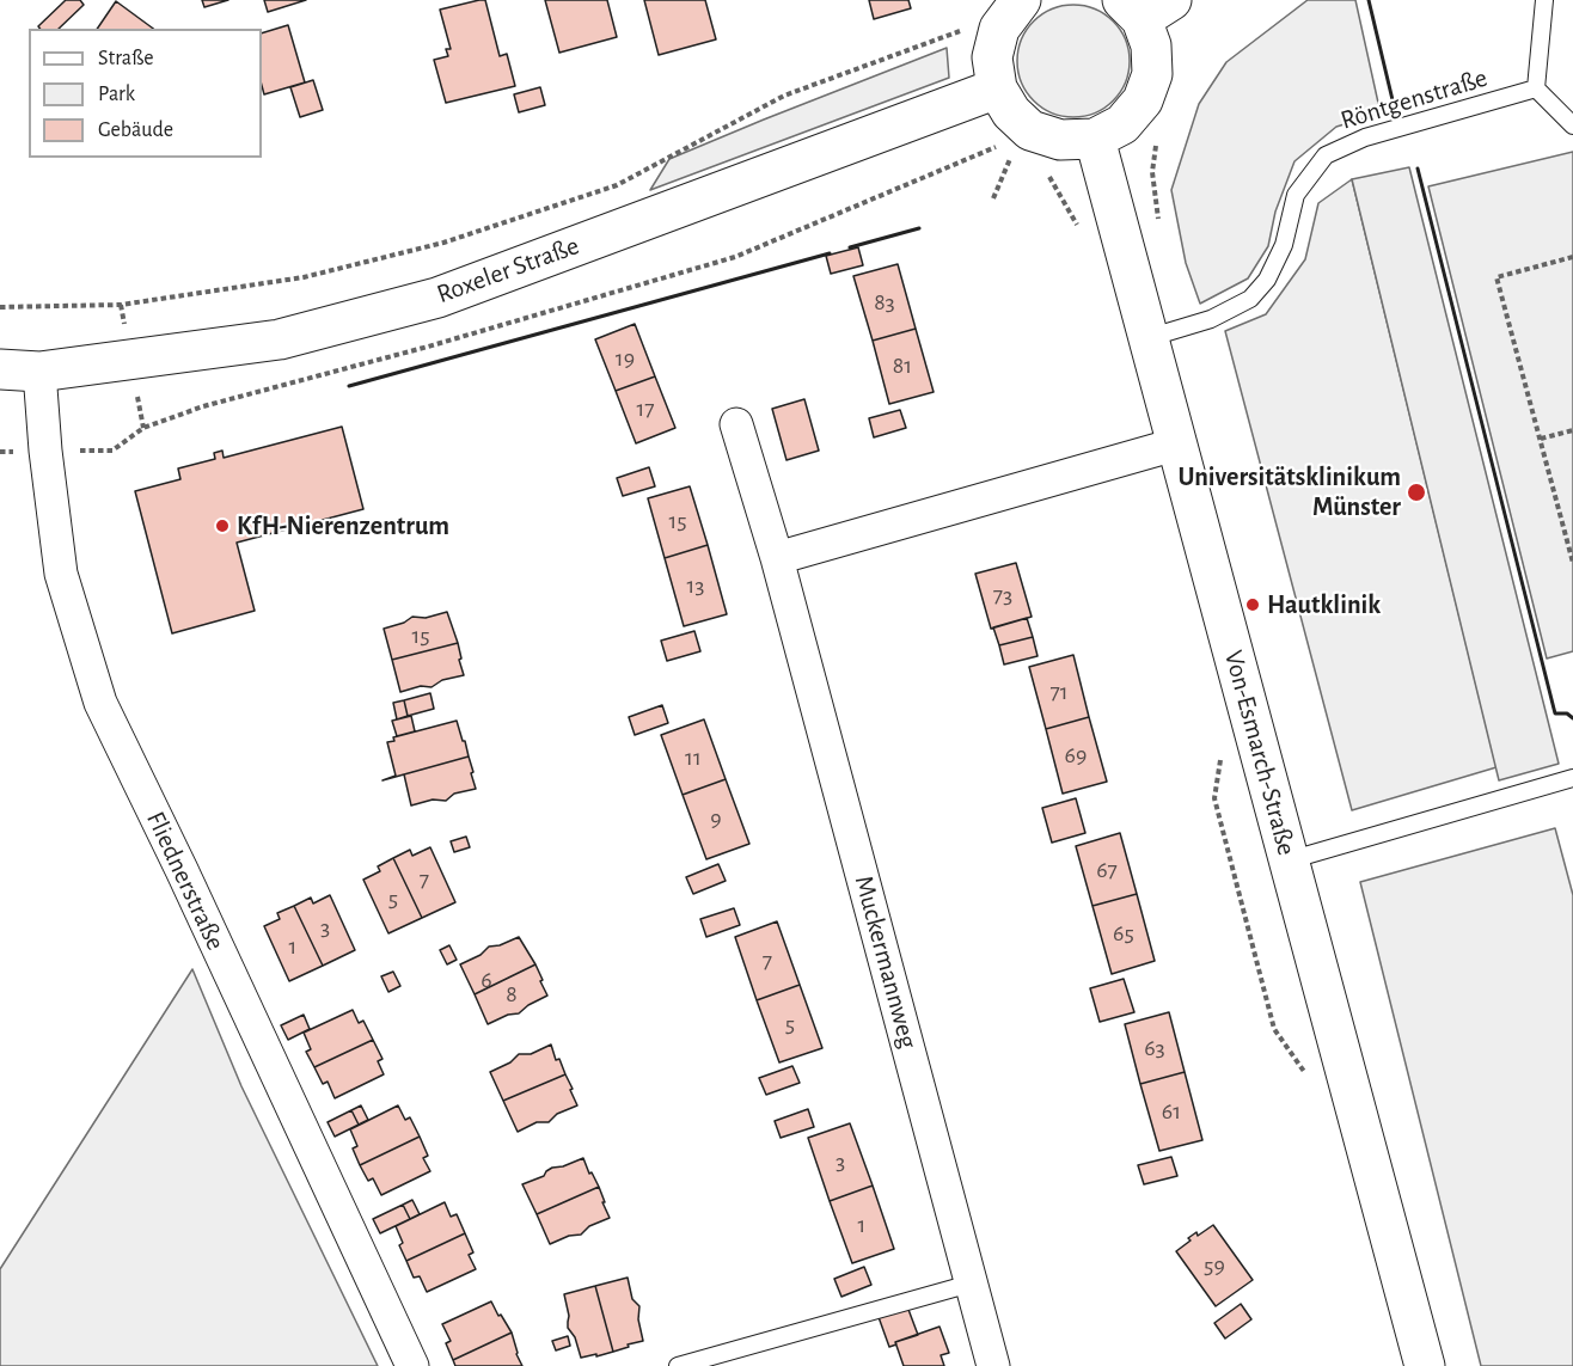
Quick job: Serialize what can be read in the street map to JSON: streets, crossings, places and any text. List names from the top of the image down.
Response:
{
  "streets": {
    "main road": ["Roxeler Straße", "Von-Esmarch-Straße"],
    "street": ["Fliednerstraße", "Muckermannweg"],
    "lane": ["Röntgenstraße"]
  },
  "crossings": [
    ["Röntgenstraße", "Von-Esmarch-Straße"],
    ["Roxeler Straße", "Fliednerstraße"]
  ],
  "places": ["Universitätsklinikum Münster", "KfH-Nierenzentrum", "Hautklinik"],
  "house_numbers": [
    "83",
    "19",
    "81",
    "17",
    "15",
    "13",
    "73",
    "15",
    "71",
    "69",
    "11",
    "9",
    "67",
    "7",
    "5",
    "3",
    "65",
    "1",
    "7",
    "6",
    "8",
    "5",
    "63",
    "61",
    "3",
    "1",
    "59"
  ],
  "legend": ["Straße", "Park", "Gebäude"]
}
